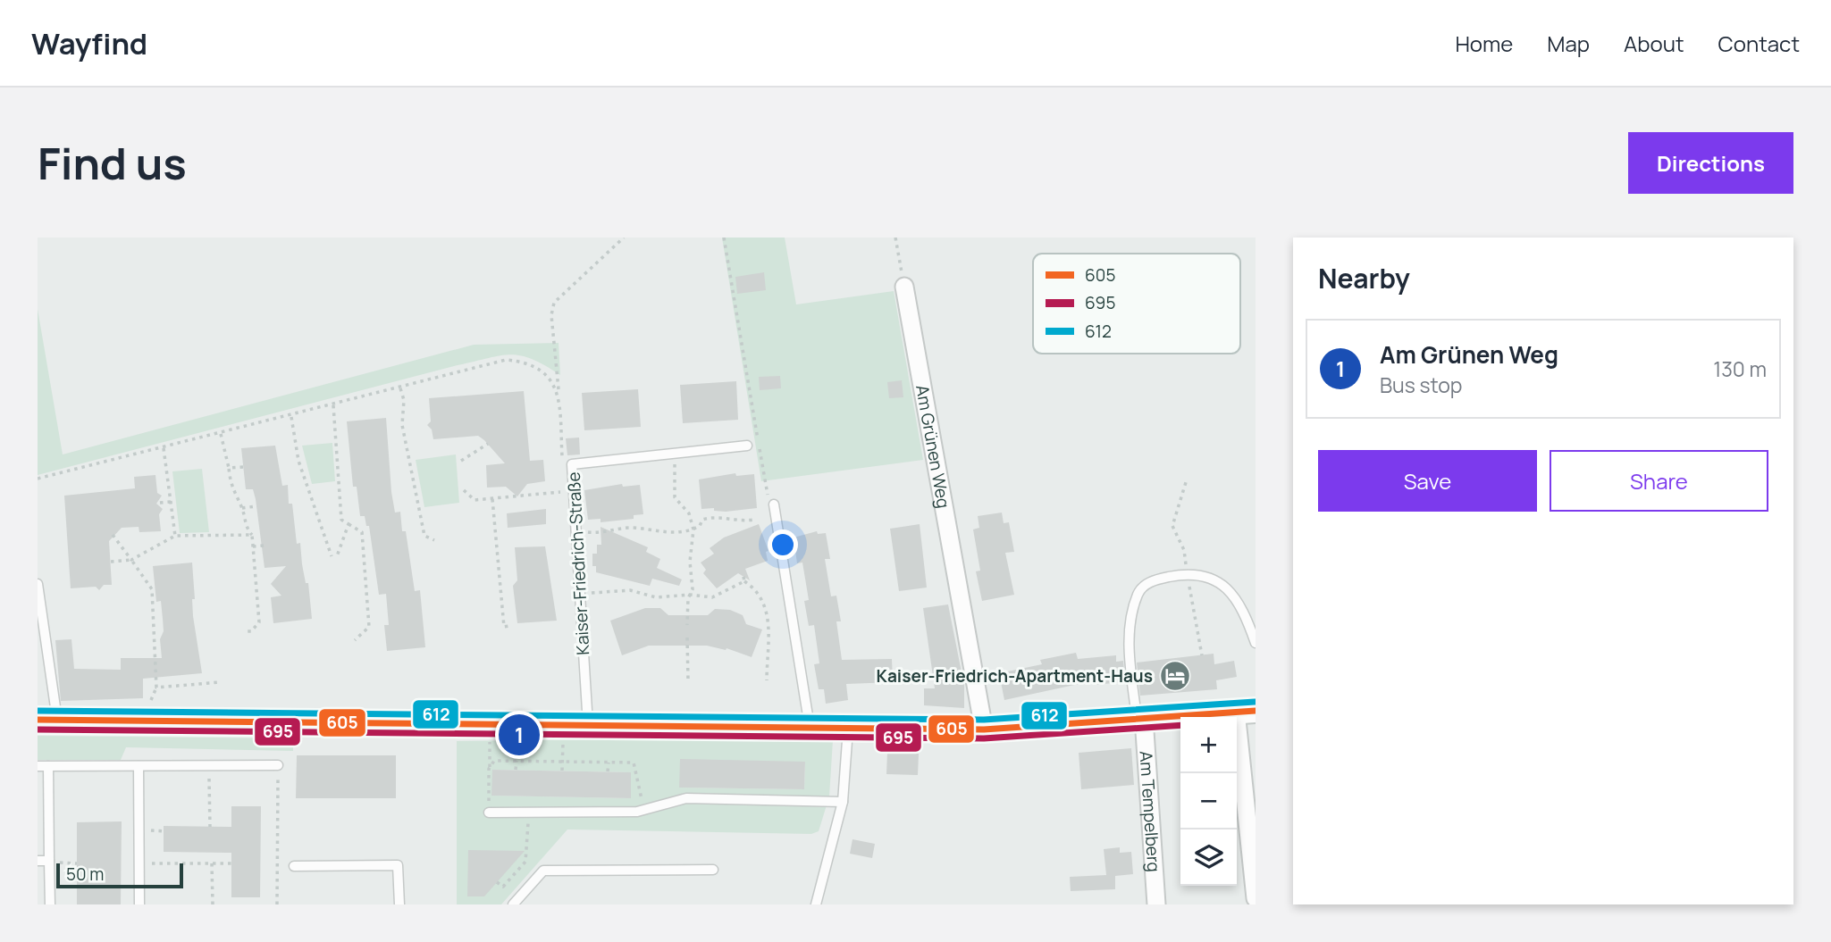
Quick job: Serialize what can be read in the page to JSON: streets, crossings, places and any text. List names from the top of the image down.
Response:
{
  "streets": {
    "street": ["Am Grünen Weg", "Am Tempelberg"],
    "lane": ["Kaiser-Friedrich-Straße"]
  },
  "places": {
    "hotel": ["Kaiser-Friedrich-Apartment-Haus"]
  },
  "lines": ["transit line 612", "transit line 605", "transit line 695"],
  "legend": ["605", "695", "612"],
  "scale_bar": "50 m",
  "page": {
    "header": "Wayfind",
    "nav": [
      "Home",
      "Map",
      "About",
      "Contact"
    ],
    "buttons": [
      "Directions",
      ["Save", "Share"]
    ],
    "title": "Find us",
    "heading": "Nearby",
    "list": [
      {
        "mark": "1",
        "name": "Am Grünen Weg",
        "note": "Bus stop",
        "value": "130 m"
      }
    ],
    "pins": "1",
    "map_buttons": ["+", "−"],
    "scale": "50 m"
  }
}
